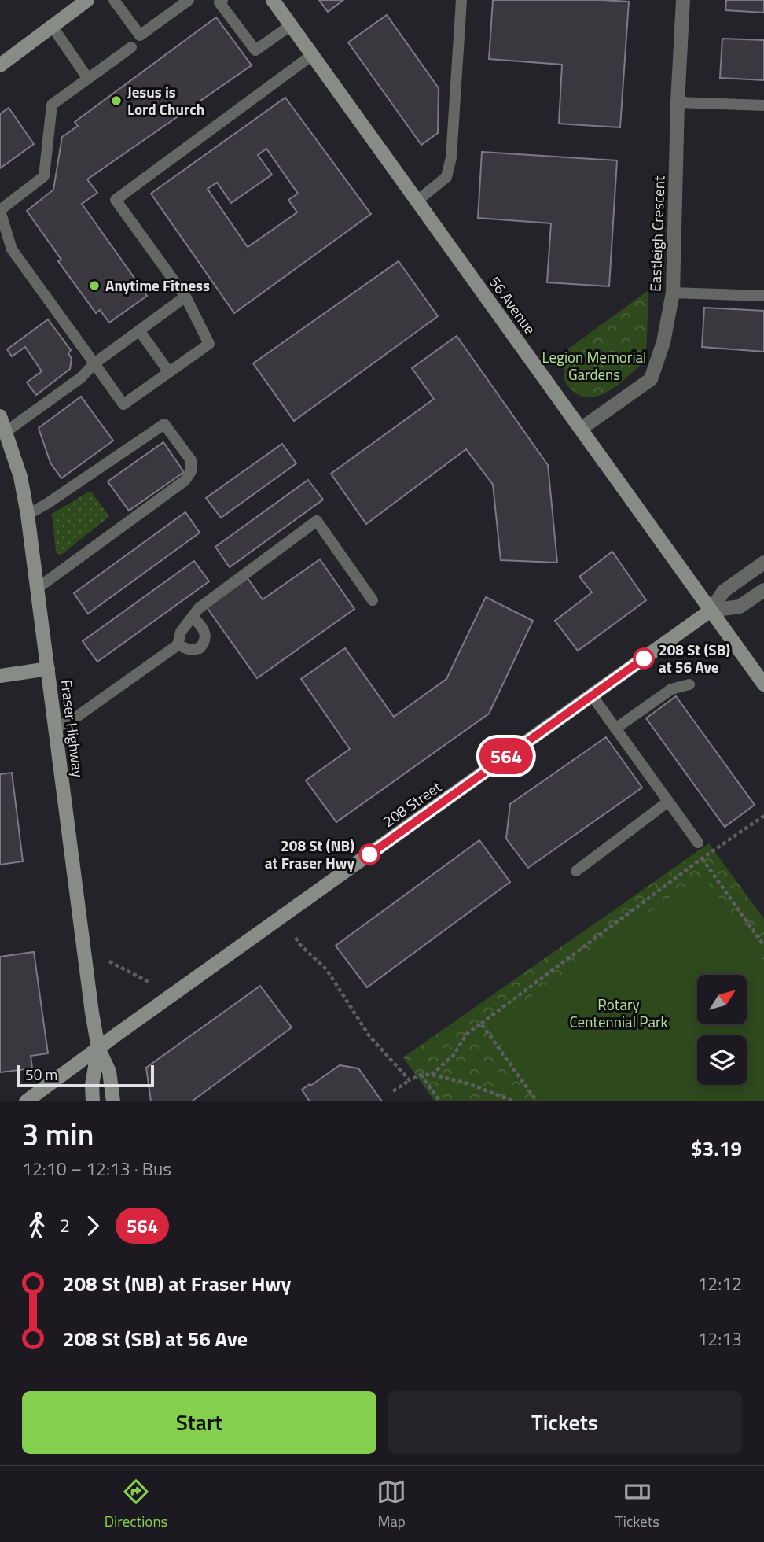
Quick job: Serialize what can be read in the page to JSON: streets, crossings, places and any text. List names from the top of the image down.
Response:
{
  "streets": {
    "main road": ["56 Avenue", "Fraser Highway", "208 Street"],
    "street": ["Eastleigh Crescent"]
  },
  "crossings": [
    ["Eastleigh Crescent", "56 Avenue"],
    ["56 Avenue", "208 Street"],
    ["Fraser Highway", "208 Street"]
  ],
  "parks": ["Legion Memorial Gardens", "Rotary Centennial Park"],
  "places": [
    "Jesus is Lord Church",
    "Anytime Fitness",
    "208 St (SB) at 56 Ave",
    "208 St (NB) at Fraser Hwy"
  ],
  "lines": ["bus line 564"],
  "scale_bar": "50 m",
  "north": "top right",
  "page": {
    "on_map": "564",
    "scale": "50 m",
    "heading": ["3 min", "12:10 – 12:13 · Bus", "$3.19"],
    "legs": ["2", "564"],
    "list": [
      {
        "name": "208 St (NB) at Fraser Hwy",
        "value": "12:12"
      },
      {
        "name": "208 St (SB) at 56 Ave",
        "value": "12:13"
      }
    ],
    "buttons": ["Start", "Tickets"],
    "tabs": ["Directions", "Map", "Tickets"]
  }
}
